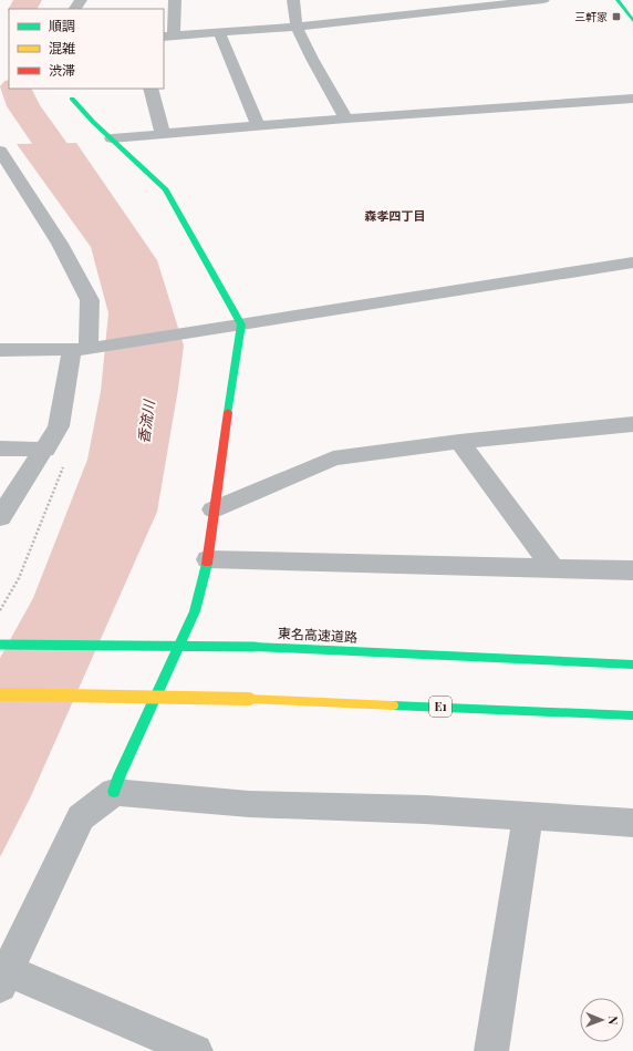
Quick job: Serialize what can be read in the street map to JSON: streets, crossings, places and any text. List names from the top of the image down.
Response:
{
  "streets": {
    "main road": ["東名高速道路", "E1"]
  },
  "districts": ["森孝四丁目"],
  "water": ["香流川"],
  "places": {
    "transit": ["三軒家"]
  },
  "legend": ["順調", "混雑", "渋滞"],
  "north": "right"
}
